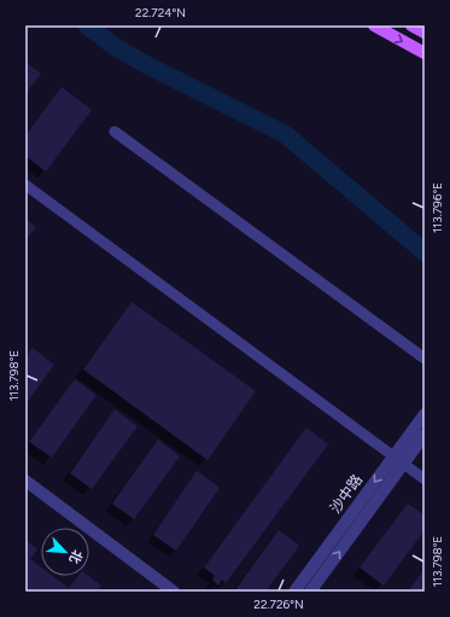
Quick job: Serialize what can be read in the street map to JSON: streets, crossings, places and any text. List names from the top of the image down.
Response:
{
  "streets": {
    "street": ["沙中路"]
  },
  "north": "bottom right",
  "coordinates": [
    "22.724°N",
    "113.796°E",
    "113.798°E",
    "22.726°N"
  ]
}
